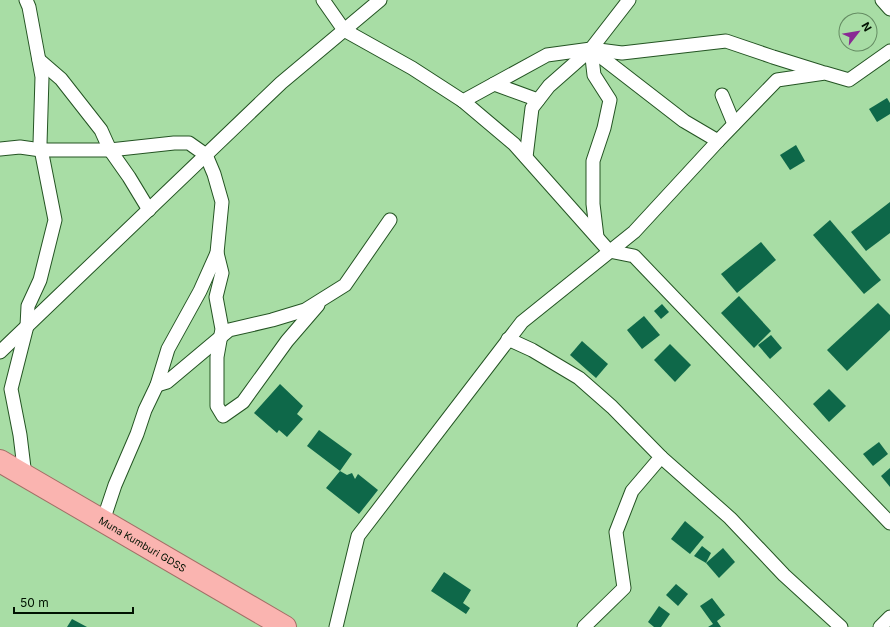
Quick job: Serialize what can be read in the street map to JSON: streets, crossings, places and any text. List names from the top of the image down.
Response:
{
  "streets": {
    "highway": ["Muna Kumburi GDSS"]
  },
  "scale_bar": "50 m",
  "north": "top right"
}
